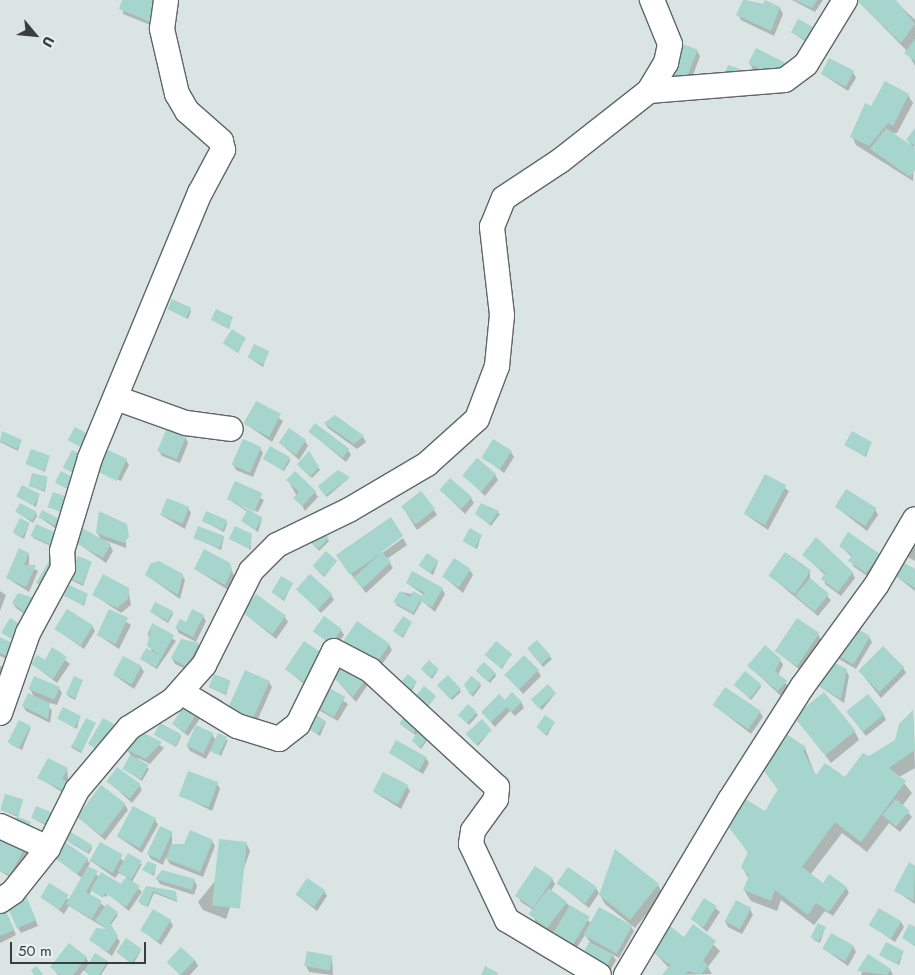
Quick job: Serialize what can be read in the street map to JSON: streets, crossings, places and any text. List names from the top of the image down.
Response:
{
  "scale_bar": "50 m",
  "north": "bottom right"
}
